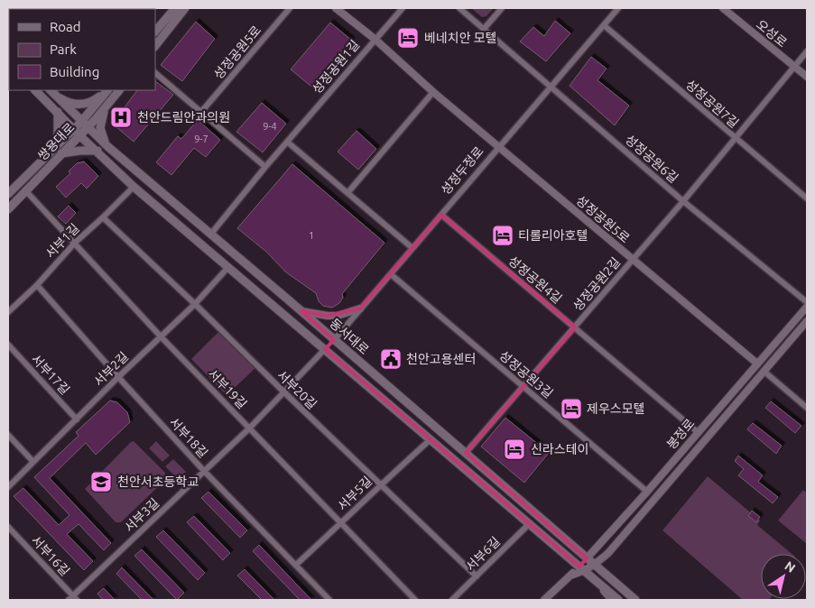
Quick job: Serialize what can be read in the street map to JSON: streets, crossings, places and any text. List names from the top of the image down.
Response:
{
  "streets": {
    "main road": [
      "쌍용대로",
      "성정두정로",
      "동서대로",
      "봉정로"
    ],
    "street": [
      "오성로",
      "성정공원5로",
      "성정공원1길",
      "성정공원7길",
      "성정공원6길",
      "서부1길",
      "성정공원4길",
      "성정공원2길",
      "서부2길",
      "서부17길",
      "성정공원3길",
      "서부19길",
      "서부20길",
      "서부18길",
      "서부5길",
      "서부3길",
      "서부6길",
      "서부16길"
    ]
  },
  "crossings": [
    ["오성로", "성정공원2길"],
    ["성정공원5로", "성정공원1길"],
    ["성정공원5로", "성정두정로"],
    ["성정공원5로", "성정공원2길"],
    ["성정공원5로", "봉정로"],
    ["성정공원1길", "동서대로"],
    ["성정공원7길", "성정두정로"],
    ["성정공원7길", "성정공원2길"],
    ["쌍용대로", "동서대로"],
    ["쌍용대로", "서부19길"],
    ["성정공원6길", "성정두정로"],
    ["성정공원6길", "성정공원2길"],
    ["성정두정로", "성정공원4길"],
    ["성정두정로", "동서대로"],
    ["성정두정로", "성정공원3길"],
    ["성정두정로", "서부3길"],
    ["서부1길", "동서대로"],
    ["서부1길", "서부19길"],
    ["서부1길", "서부20길"],
    ["서부1길", "서부18길"],
    ["성정공원4길", "성정공원2길"],
    ["성정공원4길", "봉정로"],
    ["성정공원2길", "동서대로"],
    ["성정공원2길", "성정공원3길"],
    ["동서대로", "서부2길"],
    ["동서대로", "봉정로"],
    ["동서대로", "서부5길"],
    ["동서대로", "서부3길"],
    ["동서대로", "서부6길"],
    ["서부2길", "서부17길"],
    ["서부2길", "서부19길"],
    ["서부2길", "서부20길"],
    ["서부2길", "서부18길"],
    ["성정공원3길", "봉정로"],
    ["서부19길", "서부5길"],
    ["서부19길", "서부3길"],
    ["서부20길", "서부5길"],
    ["서부20길", "서부3길"],
    ["서부20길", "서부6길"],
    ["서부18길", "서부5길"],
    ["서부18길", "서부3길"],
    ["서부3길", "서부16길"]
  ],
  "places": {
    "hotel": [
      "베네치안 모텔",
      "티롤리아호텔",
      "제우스모텔",
      "신라스테이"
    ],
    "hospital": ["천안드림안과의원"],
    "public building": ["천안고용센터"],
    "school or university": ["천안서초등학교"]
  },
  "house_numbers": ["9-4", "9-7", "1"],
  "legend": ["Road", "Park", "Building"],
  "north": "top right"
}
